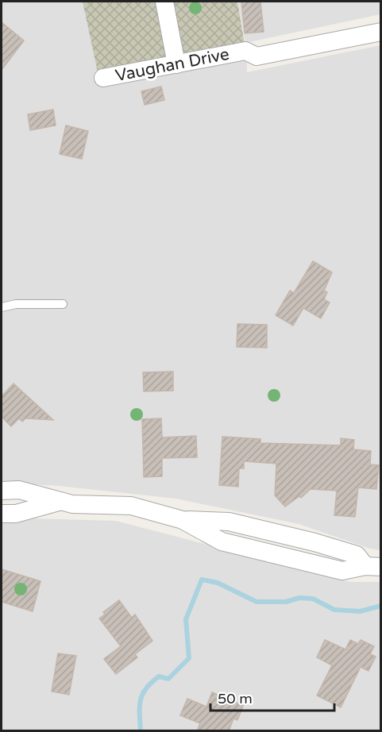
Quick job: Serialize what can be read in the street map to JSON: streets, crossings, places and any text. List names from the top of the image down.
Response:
{
  "streets": {
    "street": ["Vaughan Drive"]
  },
  "scale_bar": "50 m"
}
